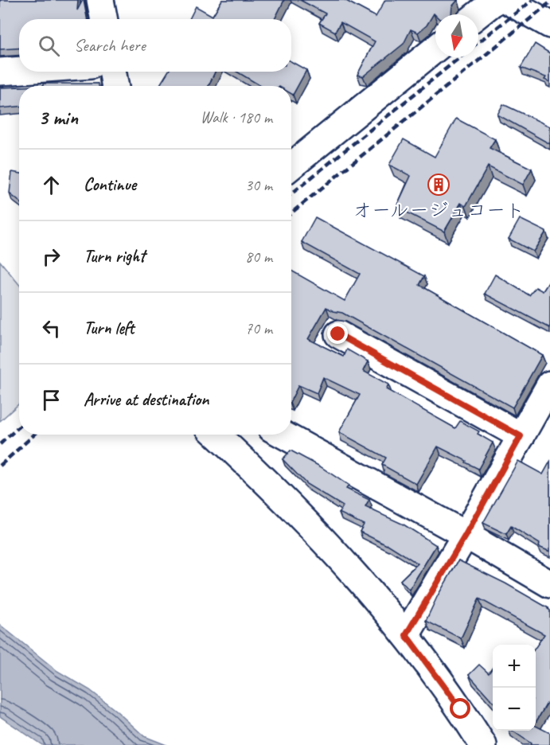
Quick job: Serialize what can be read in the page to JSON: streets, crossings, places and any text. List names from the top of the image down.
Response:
{
  "places": {
    "building": ["オールージュコート"]
  },
  "north": "bottom",
  "page": {
    "search": "Search here",
    "heading": ["3 min", "Walk · 180 m"],
    "list": [
      ["Continue", "30 m"],
      ["Turn right", "80 m"],
      ["Turn left", "70 m"],
      "Arrive at destination"
    ],
    "map_buttons": ["+", "−"]
  }
}
